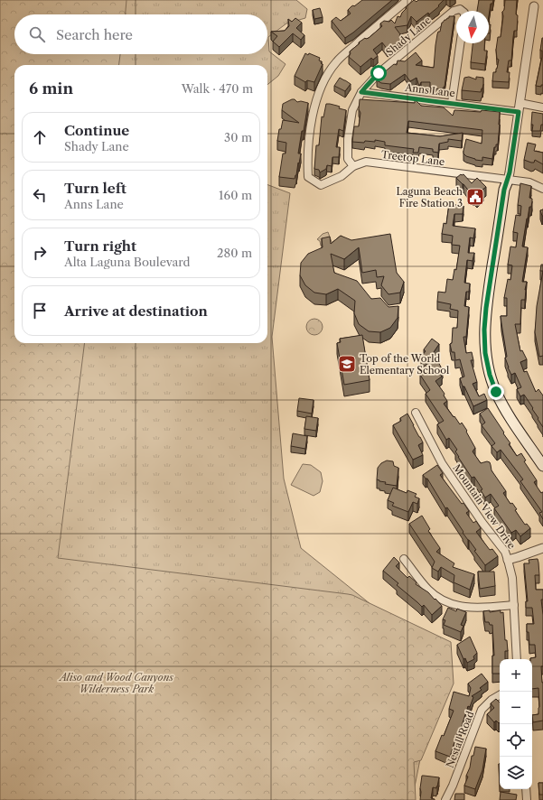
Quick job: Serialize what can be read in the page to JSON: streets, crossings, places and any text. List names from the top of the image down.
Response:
{
  "streets": {
    "street": [
      "Shady Lane",
      "Anns Lane",
      "Treetop Lane",
      "Mountain View Drive",
      "Nestall Road"
    ]
  },
  "crossings": [
    ["Shady Lane", "Anns Lane"],
    ["Shady Lane", "Treetop Lane"]
  ],
  "parks": ["Aliso and Wood Canyons Wilderness Park"],
  "places": {
    "public building": ["Laguna Beach Fire Station 3"],
    "school or university": ["Top of the World Elementary School"]
  },
  "north": "bottom",
  "page": {
    "search": "Search here",
    "heading": ["6 min", "Walk · 470 m"],
    "list": [
      ["Continue", "Shady Lane", "30 m"],
      ["Turn left", "Anns Lane", "160 m"],
      ["Turn right", "Alta Laguna Boulevard", "280 m"],
      "Arrive at destination"
    ],
    "map_buttons": ["+", "−"]
  }
}
